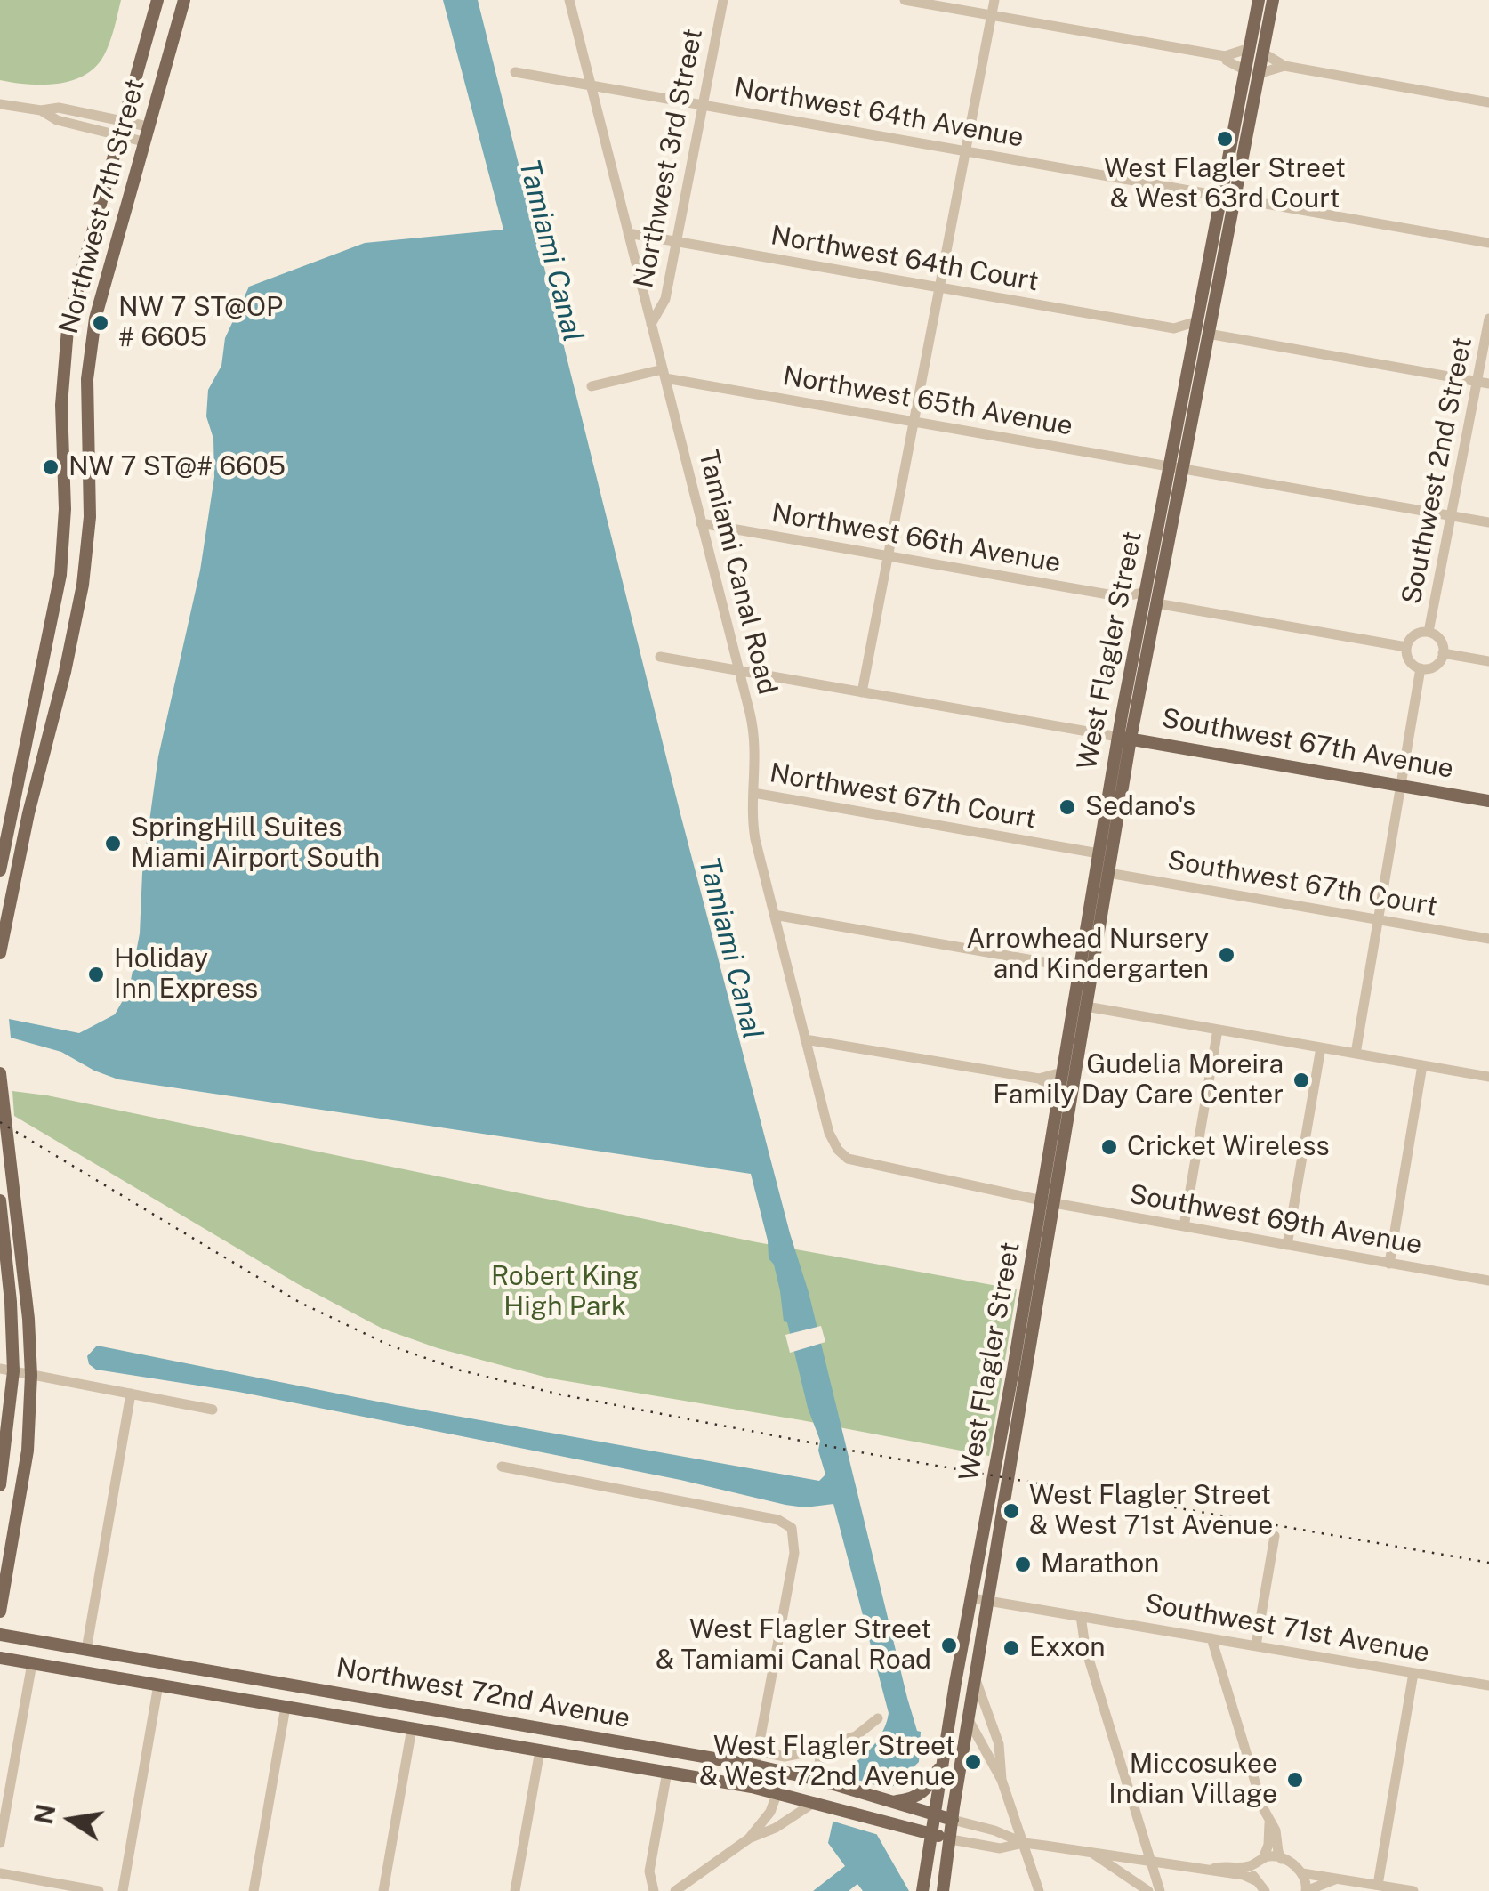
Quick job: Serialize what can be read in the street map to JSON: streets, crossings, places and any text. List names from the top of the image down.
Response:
{
  "streets": {
    "main road": [
      "Northwest 7th Street",
      "West Flagler Street",
      "Southwest 67th Avenue",
      "Northwest 72nd Avenue"
    ],
    "street": [
      "Northwest 64th Avenue",
      "Northwest 3rd Street",
      "Northwest 64th Court",
      "Northwest 65th Avenue",
      "Southwest 2nd Street",
      "Northwest 66th Avenue",
      "Tamiami Canal Road",
      "Northwest 67th Court",
      "Southwest 67th Court",
      "Southwest 69th Avenue",
      "Southwest 71st Avenue"
    ]
  },
  "crossings": [
    ["Northwest 64th Avenue", "Northwest 3rd Street"],
    ["Northwest 64th Avenue", "Tamiami Canal Road"],
    ["Northwest 64th Avenue", "West Flagler Street"],
    ["Northwest 3rd Street", "Northwest 64th Court"],
    ["Northwest 3rd Street", "Tamiami Canal Road"],
    ["Northwest 64th Court", "Tamiami Canal Road"],
    ["Northwest 64th Court", "West Flagler Street"],
    ["Northwest 65th Avenue", "Southwest 2nd Street"],
    ["Northwest 65th Avenue", "Tamiami Canal Road"],
    ["Northwest 65th Avenue", "West Flagler Street"],
    ["Northwest 66th Avenue", "Tamiami Canal Road"],
    ["Northwest 66th Avenue", "West Flagler Street"],
    ["Tamiami Canal Road", "Northwest 67th Court"],
    ["Tamiami Canal Road", "Southwest 69th Avenue"],
    ["West Flagler Street", "Southwest 67th Avenue"],
    ["West Flagler Street", "Northwest 67th Court"],
    ["West Flagler Street", "Southwest 67th Court"],
    ["West Flagler Street", "Southwest 69th Avenue"],
    ["West Flagler Street", "Southwest 71st Avenue"],
    ["West Flagler Street", "Northwest 72nd Avenue"]
  ],
  "water": ["Tamiami Canal"],
  "parks": ["Robert King High Park"],
  "places": [
    "West Flagler Street & West 63rd Court",
    "NW 7 ST@OP # 6605",
    "NW 7 ST@# 6605",
    "Sedano's",
    "SpringHill Suites Miami Airport South",
    "Arrowhead Nursery and Kindergarten",
    "Holiday Inn Express",
    "Gudelia Moreira Family Day Care Center",
    "Cricket Wireless",
    "West Flagler Street & West 71st Avenue",
    "Marathon",
    "West Flagler Street & Tamiami Canal Road",
    "Exxon",
    "West Flagler Street & West 72nd Avenue",
    "Miccosukee Indian Village"
  ],
  "north": "left"
}
